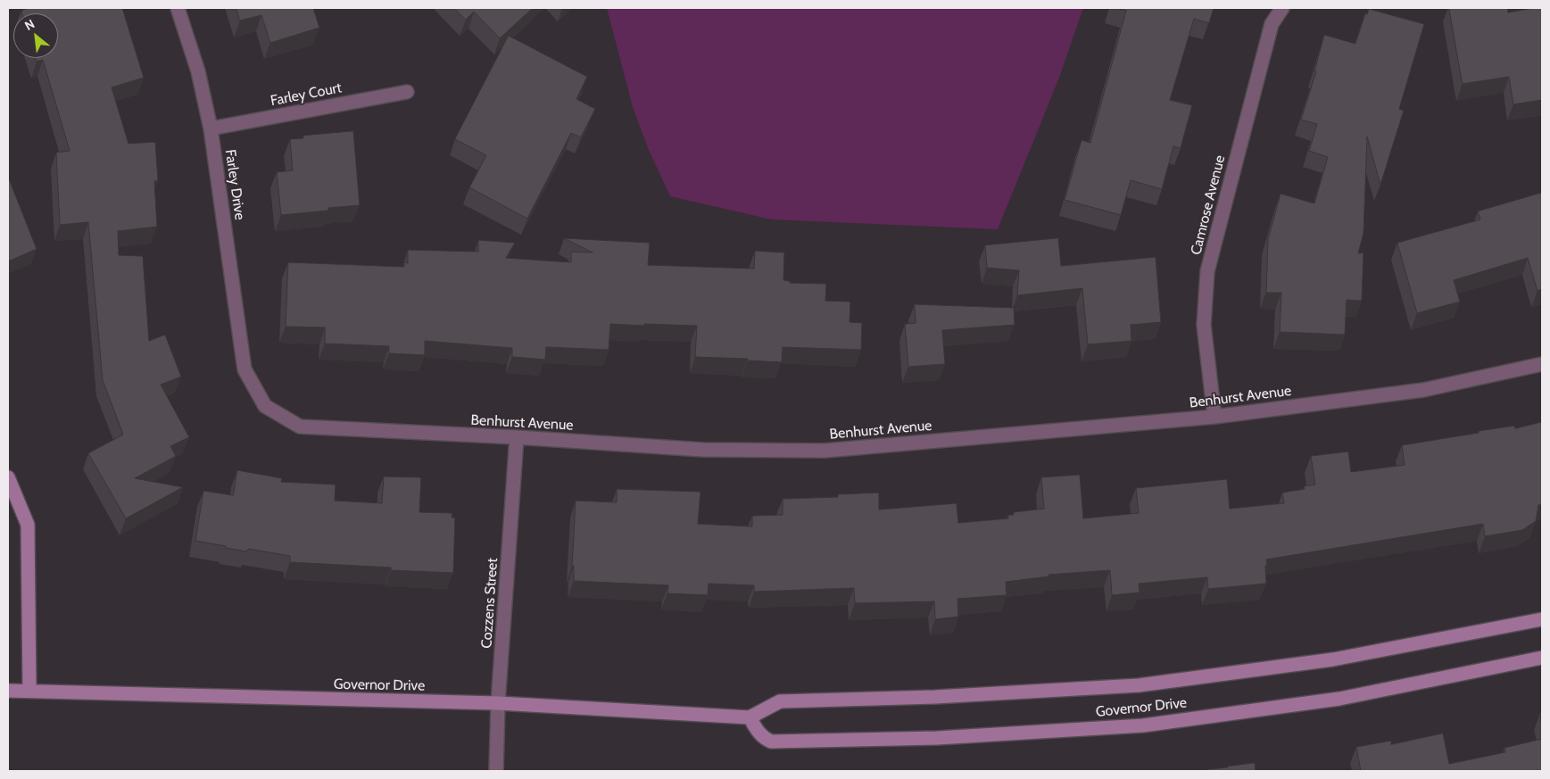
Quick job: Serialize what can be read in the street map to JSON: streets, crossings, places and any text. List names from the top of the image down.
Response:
{
  "streets": {
    "main road": ["Governor Drive"],
    "street": [
      "Farley Court",
      "Farley Drive",
      "Camrose Avenue",
      "Benhurst Avenue",
      "Cozzens Street"
    ]
  },
  "crossings": [
    ["Farley Court", "Farley Drive"],
    ["Farley Drive", "Benhurst Avenue"],
    ["Camrose Avenue", "Benhurst Avenue"],
    ["Benhurst Avenue", "Cozzens Street"],
    ["Cozzens Street", "Governor Drive"]
  ],
  "north": "top left"
}
